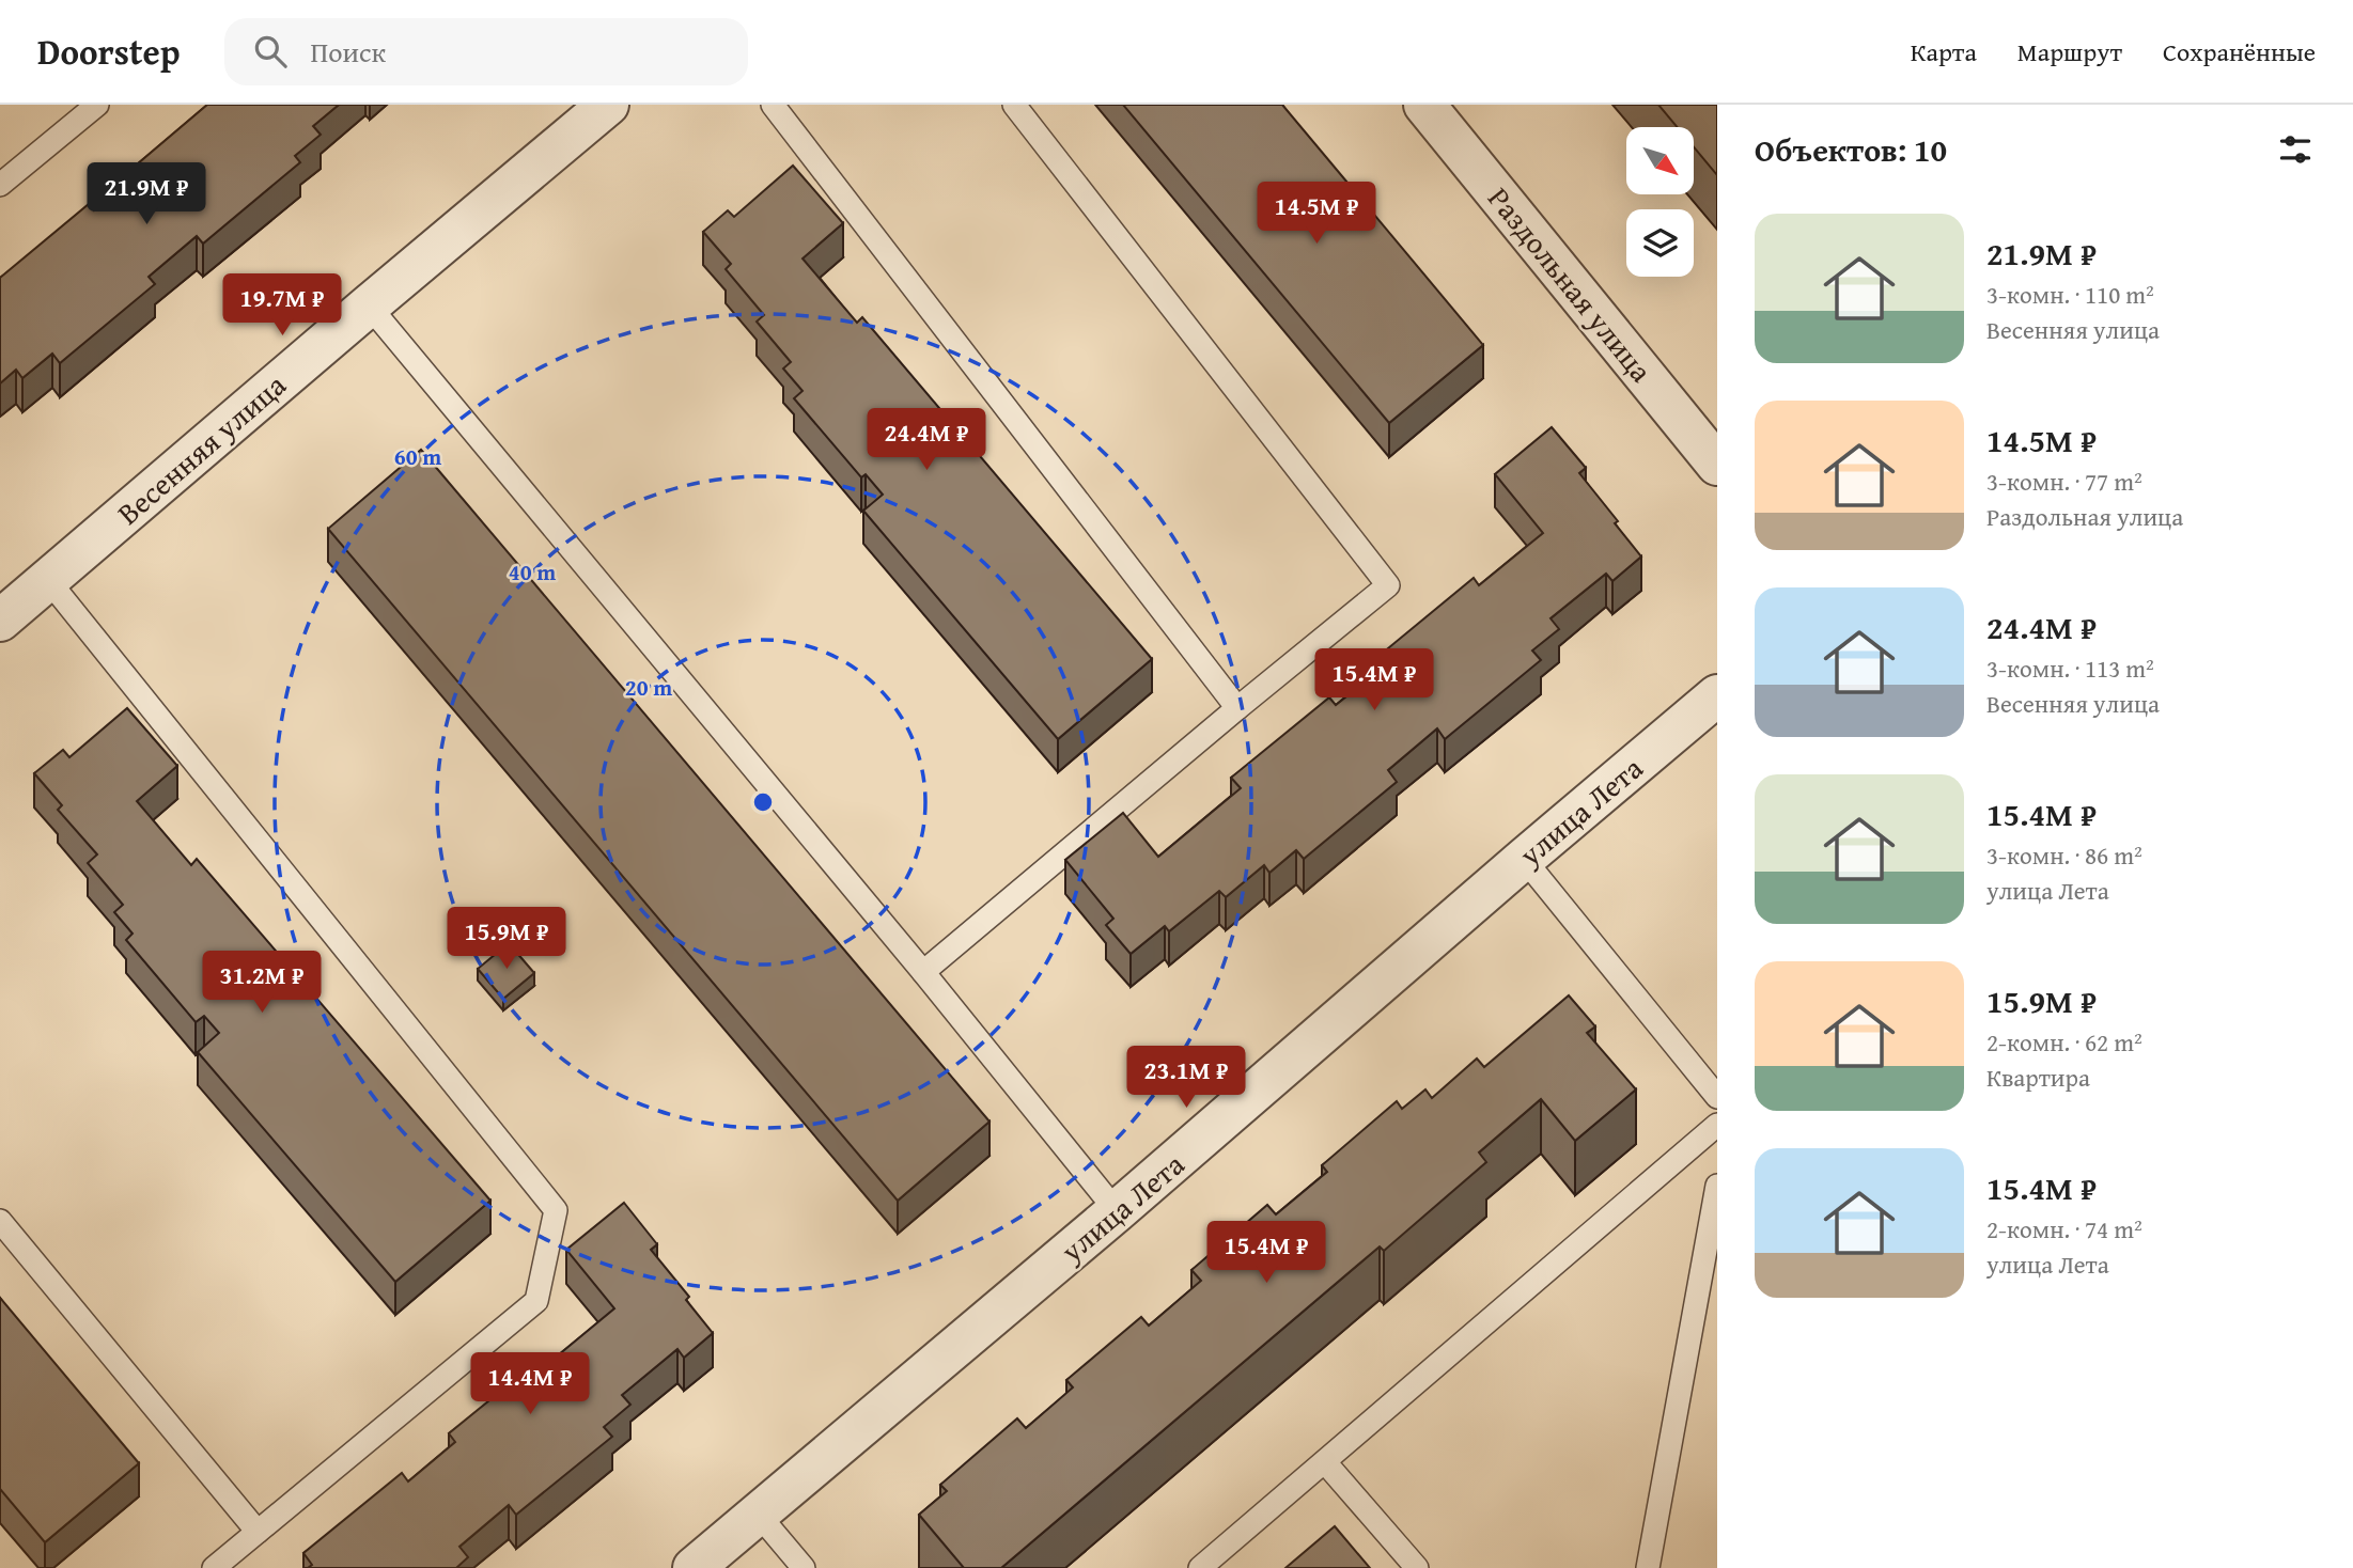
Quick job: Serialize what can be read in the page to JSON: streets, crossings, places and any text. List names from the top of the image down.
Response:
{
  "streets": {
    "street": ["Раздольная улица", "Весенняя улица", "улица Лета"]
  },
  "north": "bottom right",
  "page": {
    "header": "Doorstep",
    "search": "Поиск",
    "nav": ["Карта", "Маршрут", "Сохранённые"],
    "heading": "Объектов: 10",
    "price": [
      "21.9M ₽",
      "14.5M ₽",
      "19.7M ₽",
      "24.4M ₽",
      "15.4M ₽",
      "15.9M ₽",
      "31.2M ₽",
      "23.1M ₽",
      "15.4M ₽",
      "14.4M ₽"
    ],
    "list": [
      {
        "name": "21.9M ₽",
        "note": "3-комн. · 110 m² · Весенняя улица"
      },
      {
        "name": "14.5M ₽",
        "note": "3-комн. · 77 m² · Раздольная улица"
      },
      {
        "name": "24.4M ₽",
        "note": "3-комн. · 113 m² · Весенняя улица"
      },
      {
        "name": "15.4M ₽",
        "note": "3-комн. · 86 m² · улица Лета"
      },
      {
        "name": "15.9M ₽",
        "note": "2-комн. · 62 m² · Квартира"
      },
      {
        "name": "15.4M ₽",
        "note": "2-комн. · 74 m² · улица Лета"
      }
    ]
  },
  "rings": ["60 m", "40 m", "20 m"]
}
